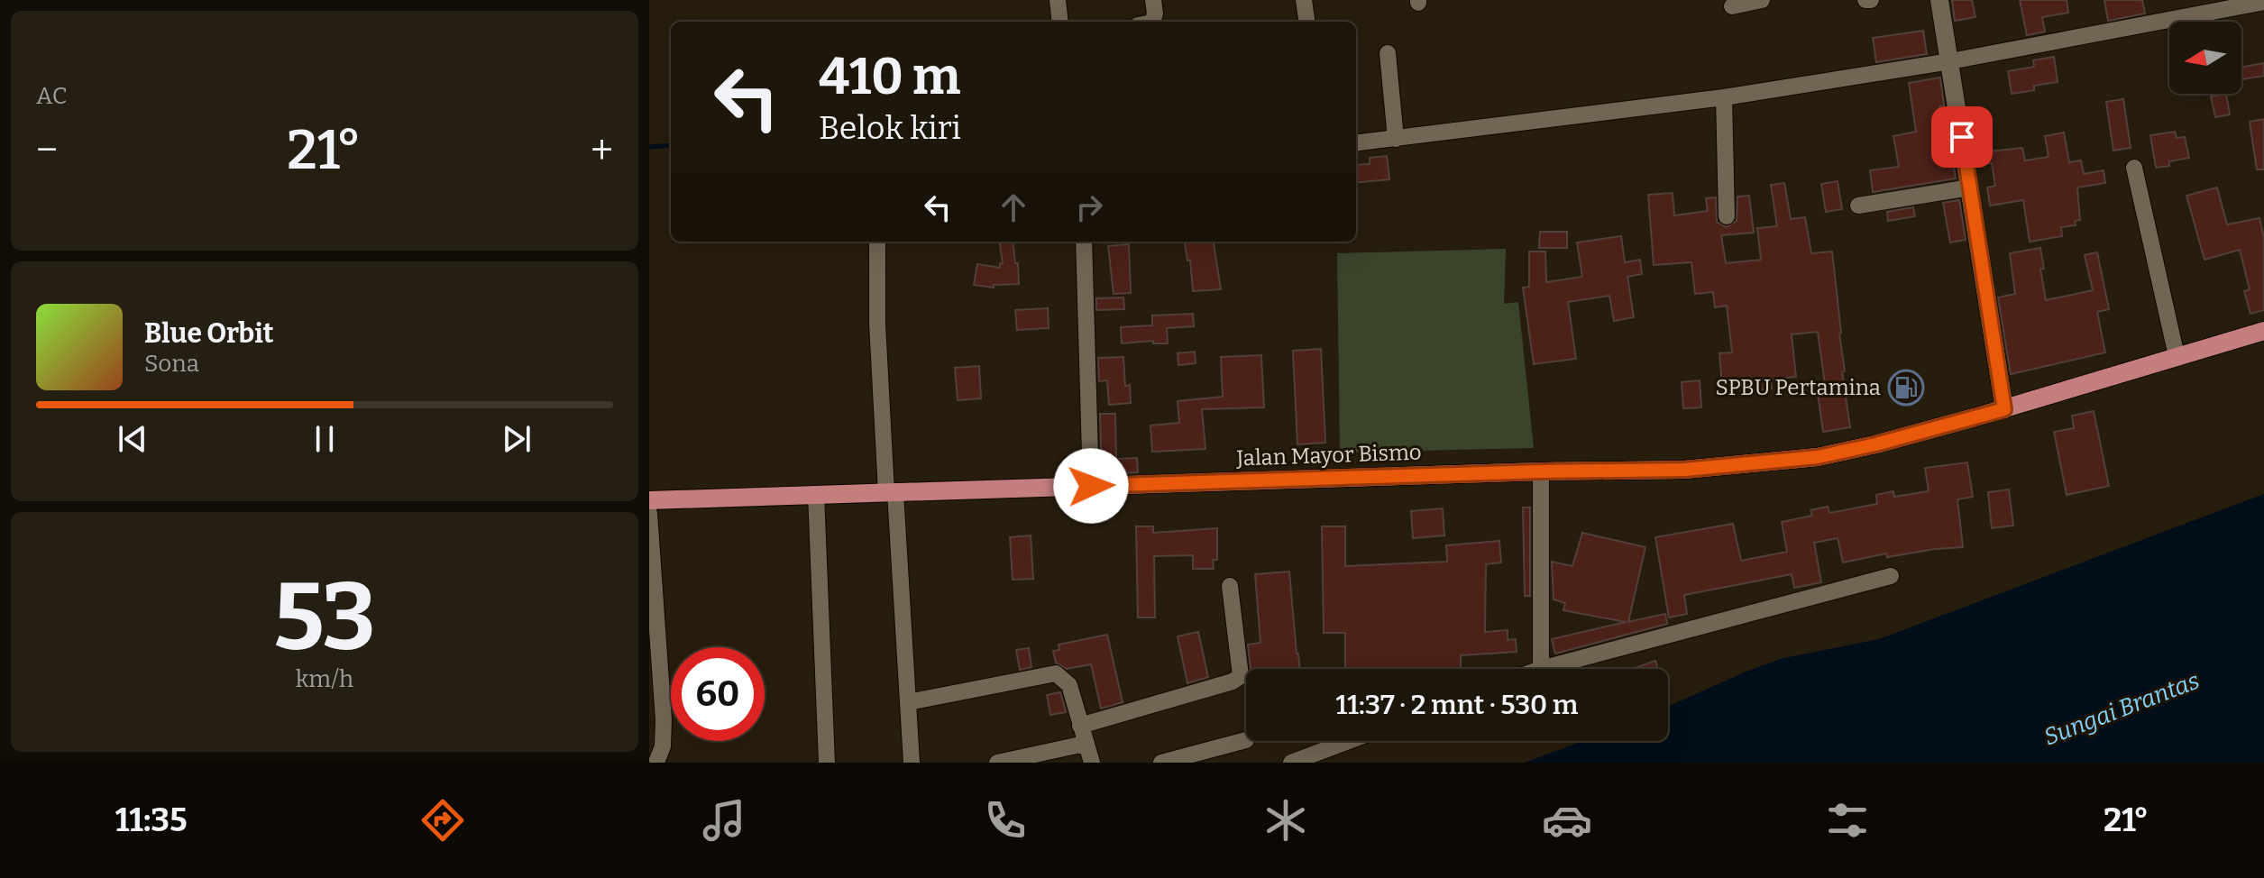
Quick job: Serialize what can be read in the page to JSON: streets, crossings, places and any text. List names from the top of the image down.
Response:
{
  "streets": {
    "main road": ["Jalan Mayor Bismo"]
  },
  "water": ["Sungai Brantas"],
  "places": {
    "fuel station": ["SPBU Pertamina"]
  },
  "north": "left",
  "page": {
    "tile": [
      "AC",
      ["53", "km/h"]
    ],
    "turn": ["410 m", "Belok kiri"],
    "heat": ["−", "21°", "+"],
    "song": ["Blue Orbit", "Sona"],
    "limit": "60",
    "trip": "11:37 · 2 mnt · 530 m",
    "tabs": ["11:35", "21°"]
  }
}
